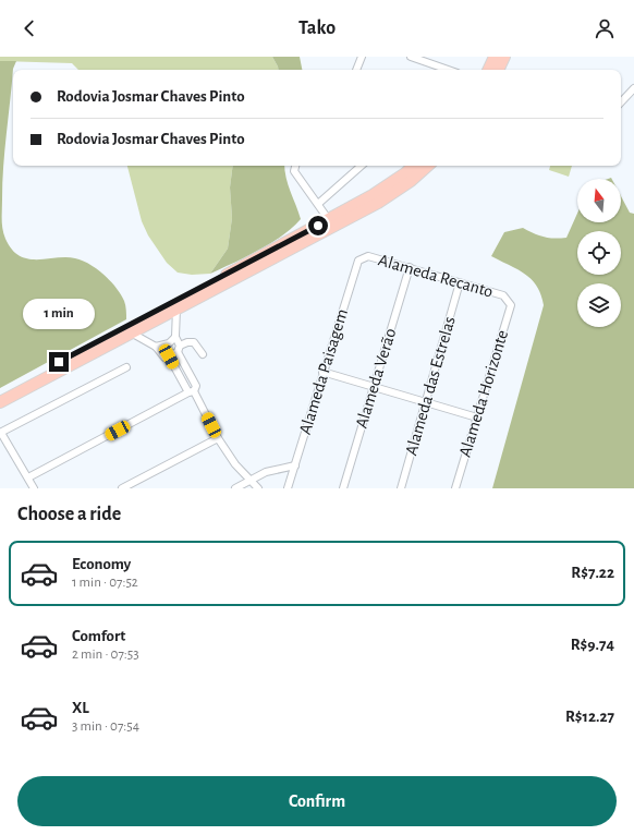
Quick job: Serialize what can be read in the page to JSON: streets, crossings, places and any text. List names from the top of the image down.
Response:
{
  "streets": {
    "street": [
      "Alameda Recanto",
      "Alameda Paisagem",
      "Alameda Verão",
      "Alameda das Estrelas",
      "Alameda Horizonte"
    ]
  },
  "crossings": [
    ["Alameda Recanto", "Alameda Paisagem"],
    ["Alameda Recanto", "Alameda Verão"],
    ["Alameda Recanto", "Alameda das Estrelas"],
    ["Alameda Recanto", "Alameda Horizonte"]
  ],
  "north": "top",
  "page": {
    "header": "Tako",
    "banner": ["Rodovia Josmar Chaves Pinto", "Rodovia Josmar Chaves Pinto"],
    "bubble": "1 min",
    "heading": "Choose a ride",
    "list": [
      {
        "name": "Economy",
        "note": "1 min · 07:52",
        "value": "R$7.22"
      },
      {
        "name": "Comfort",
        "note": "2 min · 07:53",
        "value": "R$9.74"
      },
      {
        "name": "XL",
        "note": "3 min · 07:54",
        "value": "R$12.27"
      }
    ],
    "buttons": "Confirm"
  }
}
